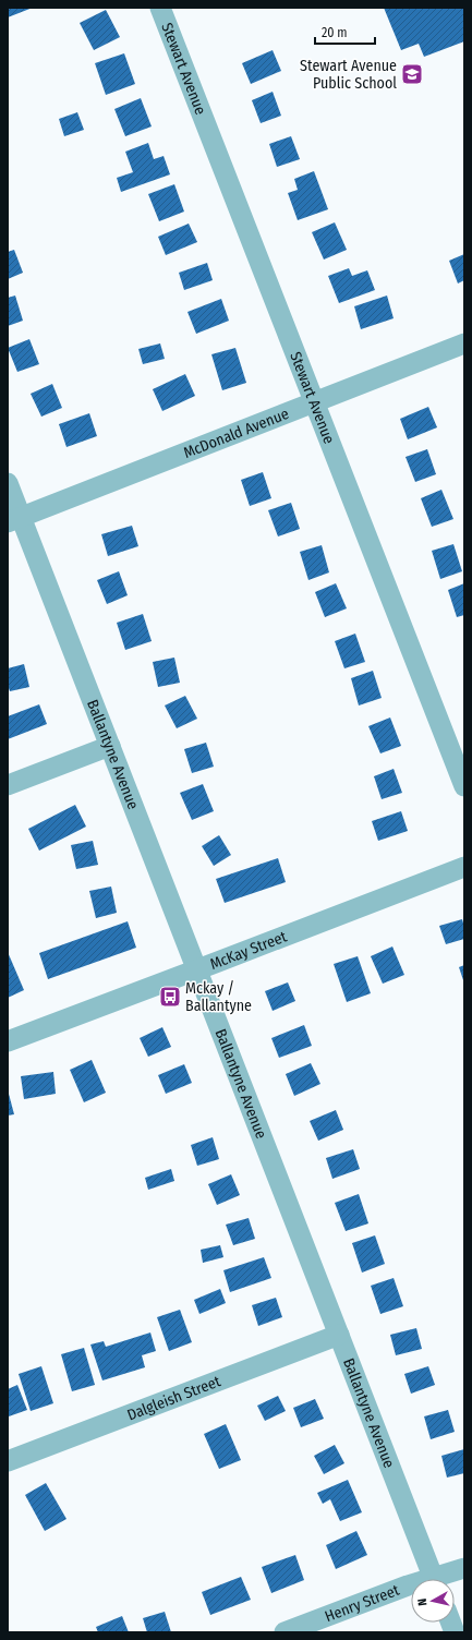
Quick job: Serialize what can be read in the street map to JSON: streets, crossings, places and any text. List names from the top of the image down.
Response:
{
  "streets": {
    "street": [
      "Stewart Avenue",
      "McDonald Avenue",
      "Ballantyne Avenue",
      "McKay Street",
      "Dalgleish Street",
      "Henry Street"
    ]
  },
  "crossings": [
    ["Stewart Avenue", "McDonald Avenue"],
    ["McDonald Avenue", "Ballantyne Avenue"],
    ["Ballantyne Avenue", "McKay Street"],
    ["Ballantyne Avenue", "Dalgleish Street"]
  ],
  "places": {
    "school or university": ["Stewart Avenue Public School"],
    "bus stop": ["Mckay / Ballantyne"]
  },
  "scale_bar": "20 m",
  "north": "left"
}
